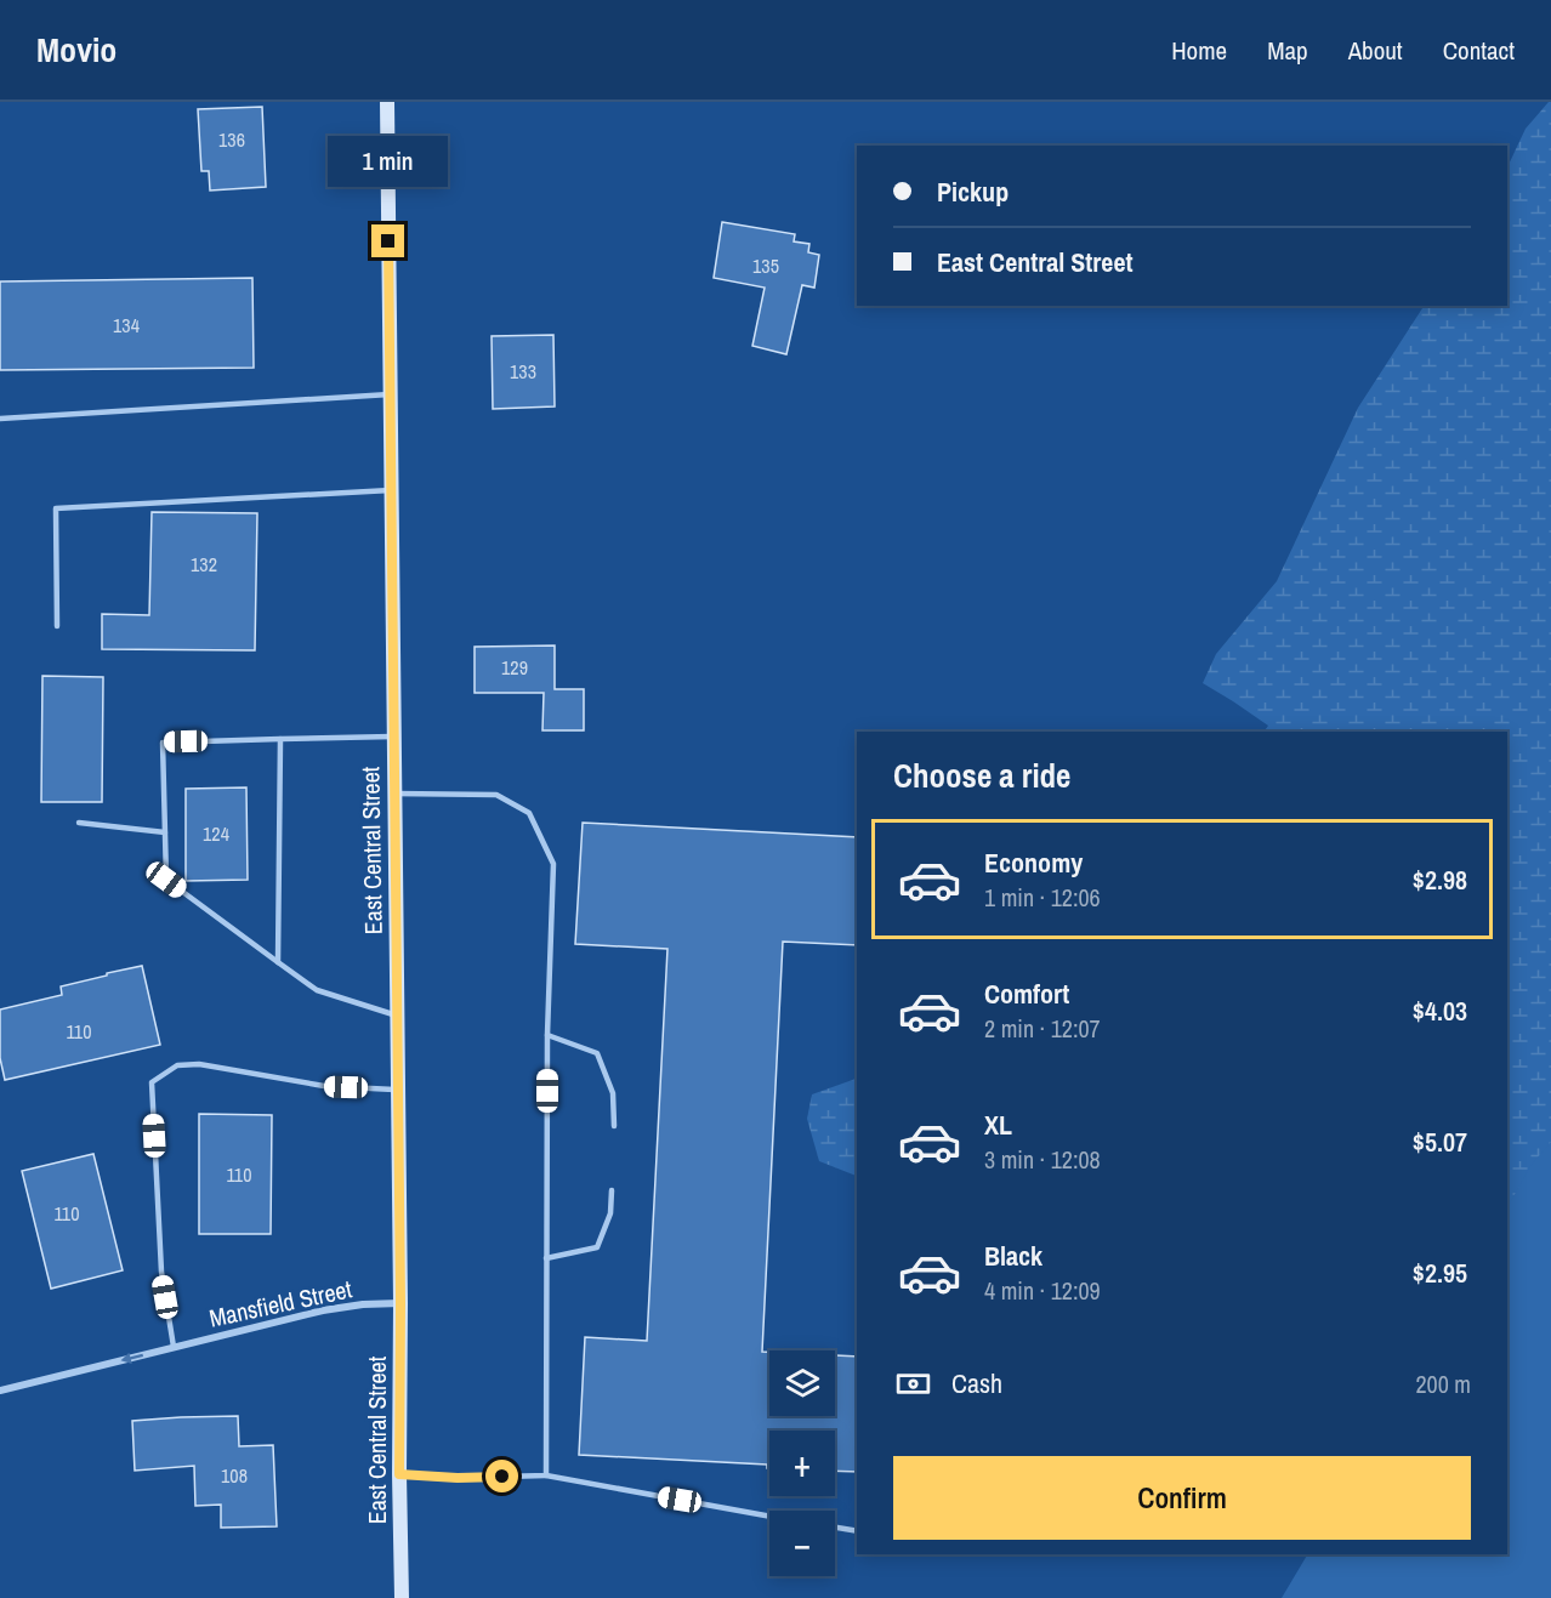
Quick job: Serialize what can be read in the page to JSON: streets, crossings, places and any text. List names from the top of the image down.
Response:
{
  "streets": {
    "main road": ["East Central Street"],
    "street": ["Mansfield Street"]
  },
  "crossings": [
    ["East Central Street", "Mansfield Street"]
  ],
  "one_way": ["Mansfield Street"],
  "house_numbers": [
    "136",
    "135",
    "134",
    "133",
    "132",
    "129",
    "124",
    "110",
    "110",
    "110",
    "108"
  ],
  "page": {
    "header": "Movio",
    "nav": [
      "Home",
      "Map",
      "About",
      "Contact"
    ],
    "bubble": "1 min",
    "banner": ["Pickup", "East Central Street"],
    "heading": "Choose a ride",
    "list": [
      {
        "name": "Economy",
        "note": "1 min · 12:06",
        "value": "$2.98"
      },
      {
        "name": "Comfort",
        "note": "2 min · 12:07",
        "value": "$4.03"
      },
      {
        "name": "XL",
        "note": "3 min · 12:08",
        "value": "$5.07"
      },
      {
        "name": "Black",
        "note": "4 min · 12:09",
        "value": "$2.95"
      }
    ],
    "pay": ["Cash", "200 m"],
    "map_buttons": ["+", "−"],
    "buttons": "Confirm"
  }
}
